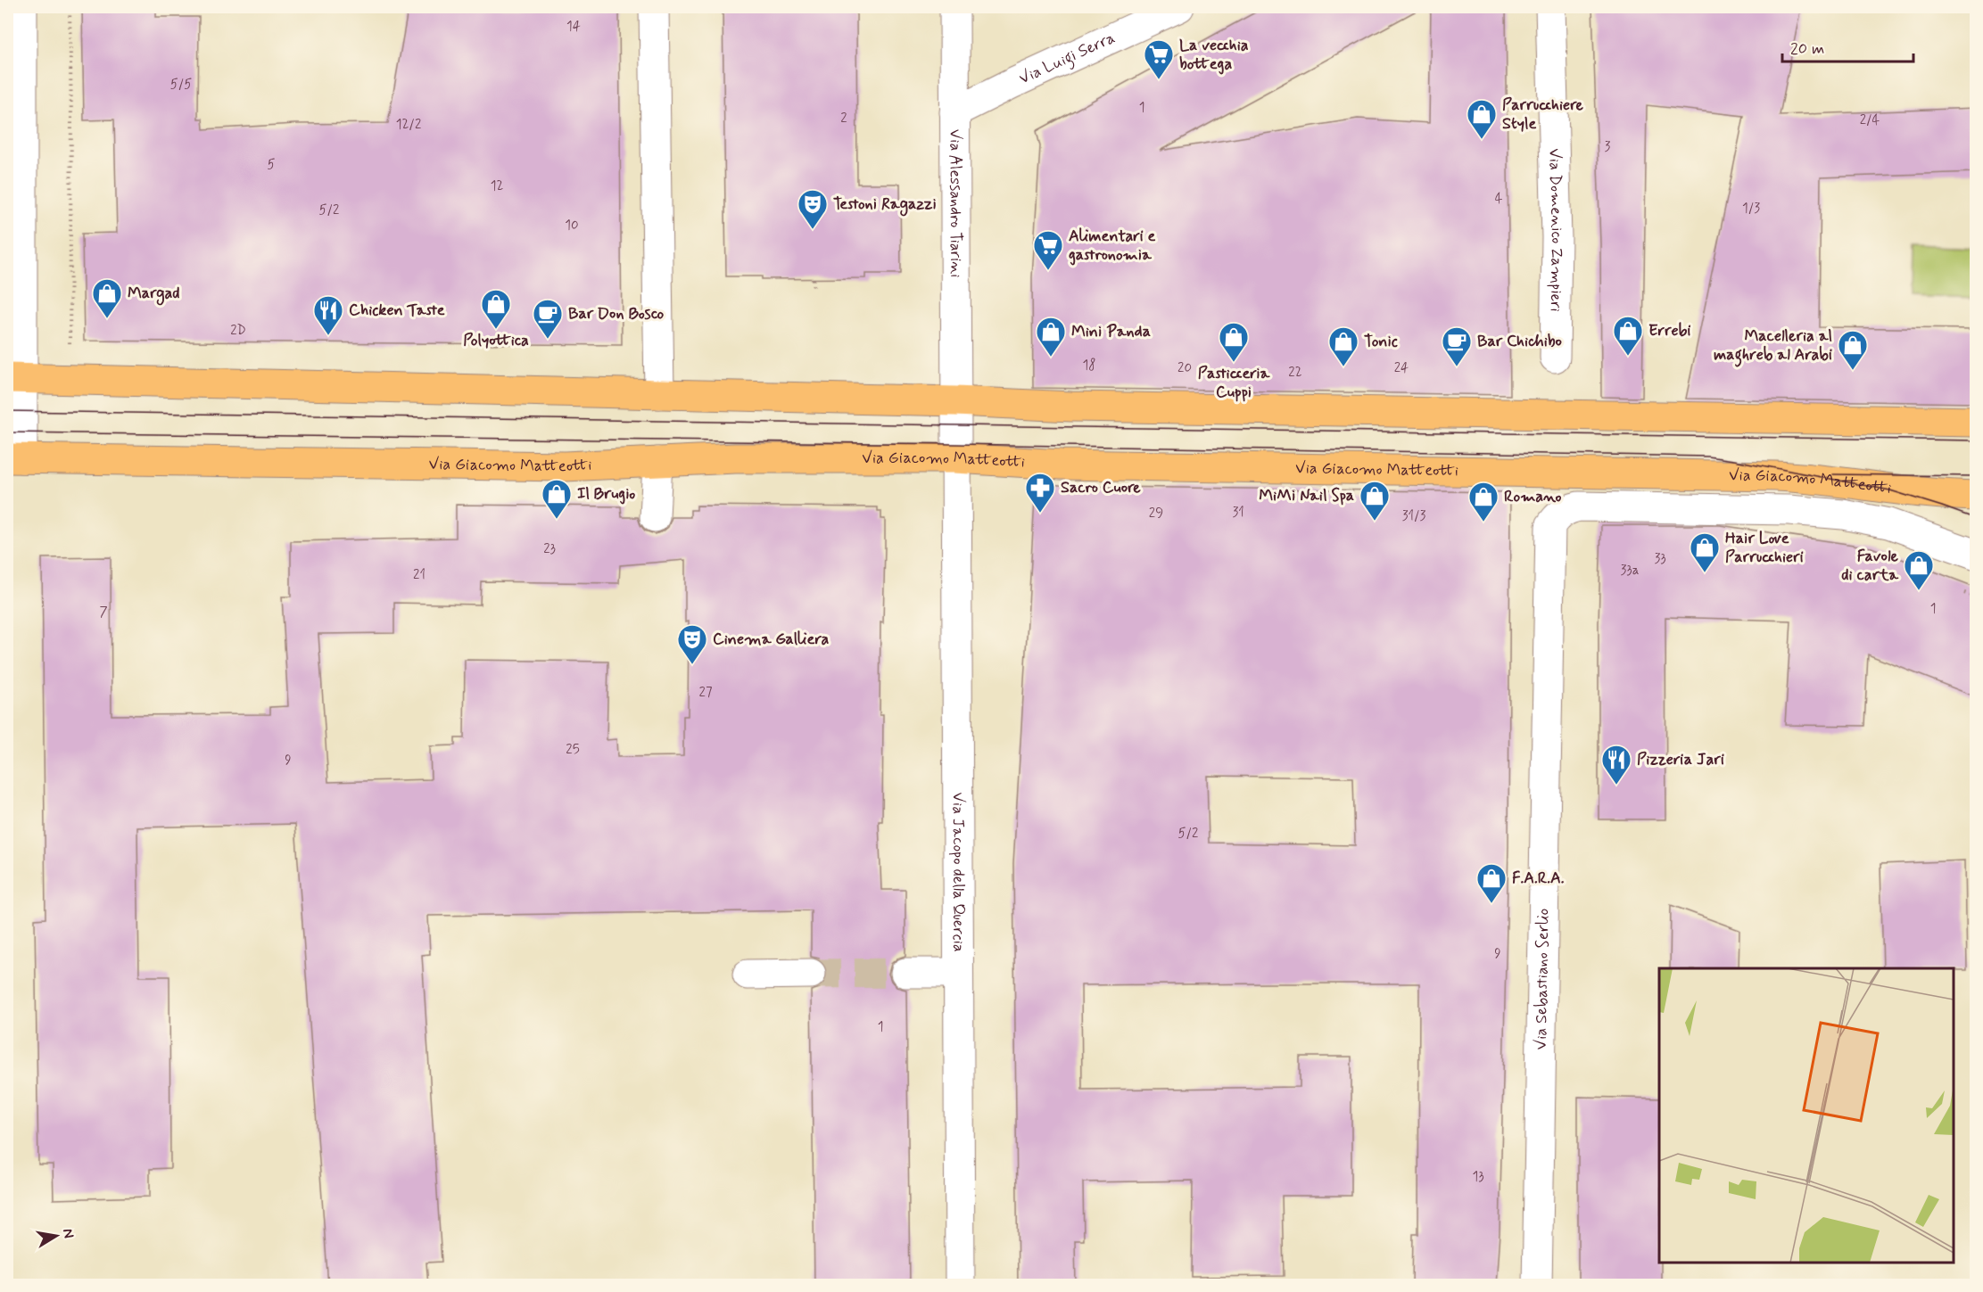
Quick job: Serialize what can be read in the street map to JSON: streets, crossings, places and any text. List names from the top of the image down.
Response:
{
  "streets": {
    "main road": ["Via Giacomo Matteotti"],
    "street": [
      "Via Luigi Serra",
      "Via Alessandro Tiarini",
      "Via Domenico Zampieri",
      "Via Jacopo della Quercia",
      "Via Sebastiano Serlio"
    ]
  },
  "crossings": [
    ["Via Luigi Serra", "Via Alessandro Tiarini"],
    ["Via Alessandro Tiarini", "Via Giacomo Matteotti"],
    ["Via Alessandro Tiarini", "Via Jacopo della Quercia"],
    ["Via Giacomo Matteotti", "Via Jacopo della Quercia"],
    ["Via Giacomo Matteotti", "Via Sebastiano Serlio"]
  ],
  "places": {
    "supermarket": ["La vecchia bottega", "Alimentari e gastronomia"],
    "shop": [
      "Parrucchiere Style",
      "Margad",
      "Polyottica",
      "Errebi",
      "Mini Panda",
      "Pasticceria Cuppi",
      "Tonic",
      "Macelleria al maghreb al Arabi",
      "Il Brugio",
      "MiMi Nail Spa",
      "Romano",
      "Hair Love Parrucchieri",
      "Favole di carta",
      "F.A.R.A."
    ],
    "theatre": ["Testoni Ragazzi", "Cinema Galliera"],
    "restaurant": ["Chicken Taste", "Pizzeria Jari"],
    "cafe": ["Bar Don Bosco", "Bar Chichibo"],
    "pharmacy": ["Sacro Cuore"]
  },
  "house_numbers": [
    "14",
    "5/5",
    "1",
    "2",
    "2/4",
    "12/2",
    "3",
    "5",
    "12",
    "4",
    "1/3",
    "5/2",
    "10",
    "2D",
    "18",
    "20",
    "24",
    "22",
    "31",
    "29",
    "31/3",
    "23",
    "33",
    "33a",
    "21",
    "1",
    "7",
    "27",
    "25",
    "9",
    "5/2",
    "9",
    "1",
    "13"
  ],
  "scale_bar": "20 m",
  "north": "right"
}
